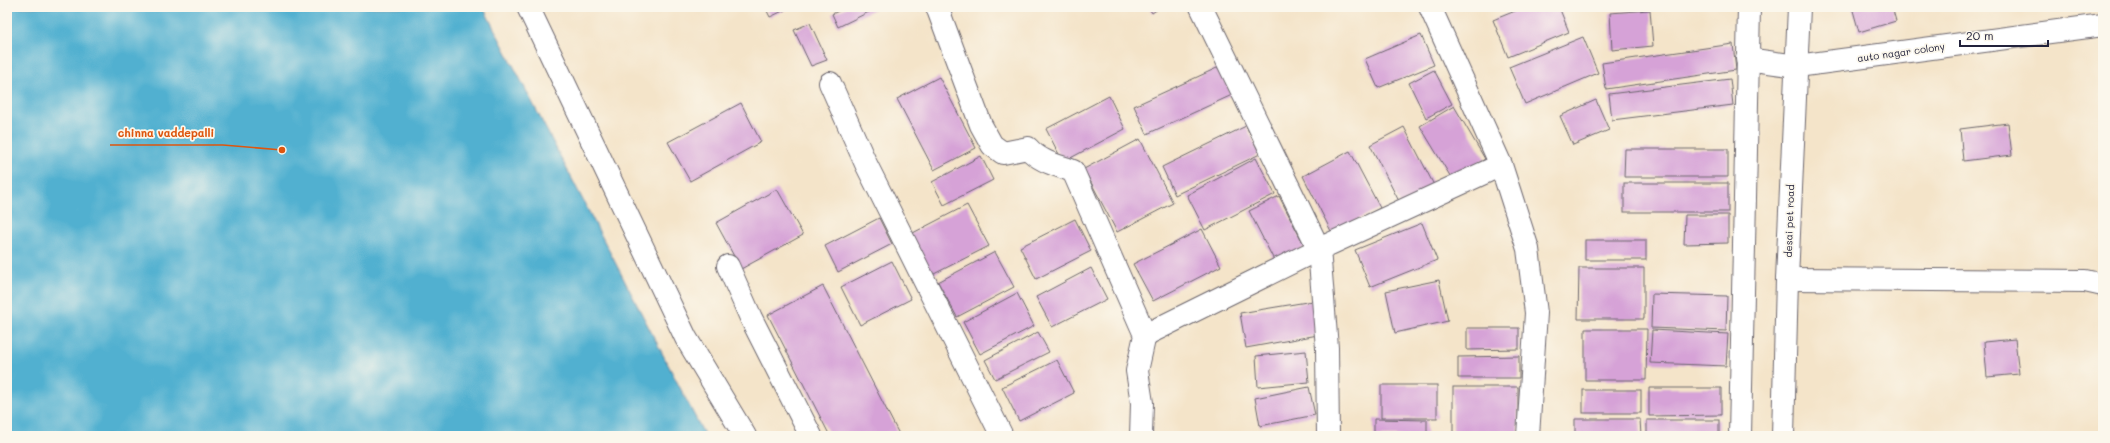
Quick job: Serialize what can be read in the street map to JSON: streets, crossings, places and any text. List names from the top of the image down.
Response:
{
  "streets": {
    "street": ["auto nagar colony", "desai pet road"]
  },
  "crossings": [
    ["auto nagar colony", "desai pet road"]
  ],
  "places": ["chinna vaddepalli"],
  "scale_bar": "20 m"
}
